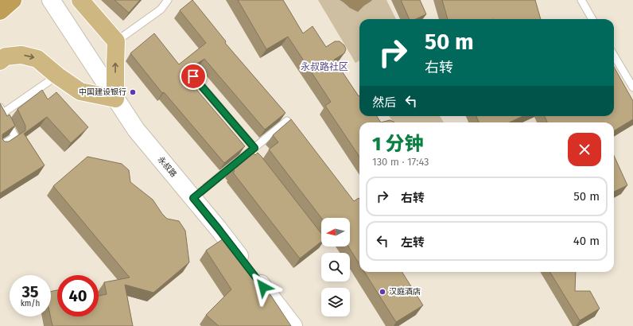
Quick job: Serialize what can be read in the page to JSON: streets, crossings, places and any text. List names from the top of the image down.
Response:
{
  "streets": {
    "street": ["永叔路"]
  },
  "districts": ["永叔路社区"],
  "places": ["中国建设银行", "汉庭酒店"],
  "north": "left",
  "page": {
    "turn": ["50 m", "右转"],
    "then": "然后",
    "heading": ["1 分钟", "130 m · 17:43"],
    "list": [
      {
        "name": "右转",
        "value": "50 m"
      },
      {
        "name": "左转",
        "value": "40 m"
      }
    ],
    "speed": "35 km/h",
    "limit": "40"
  }
}
